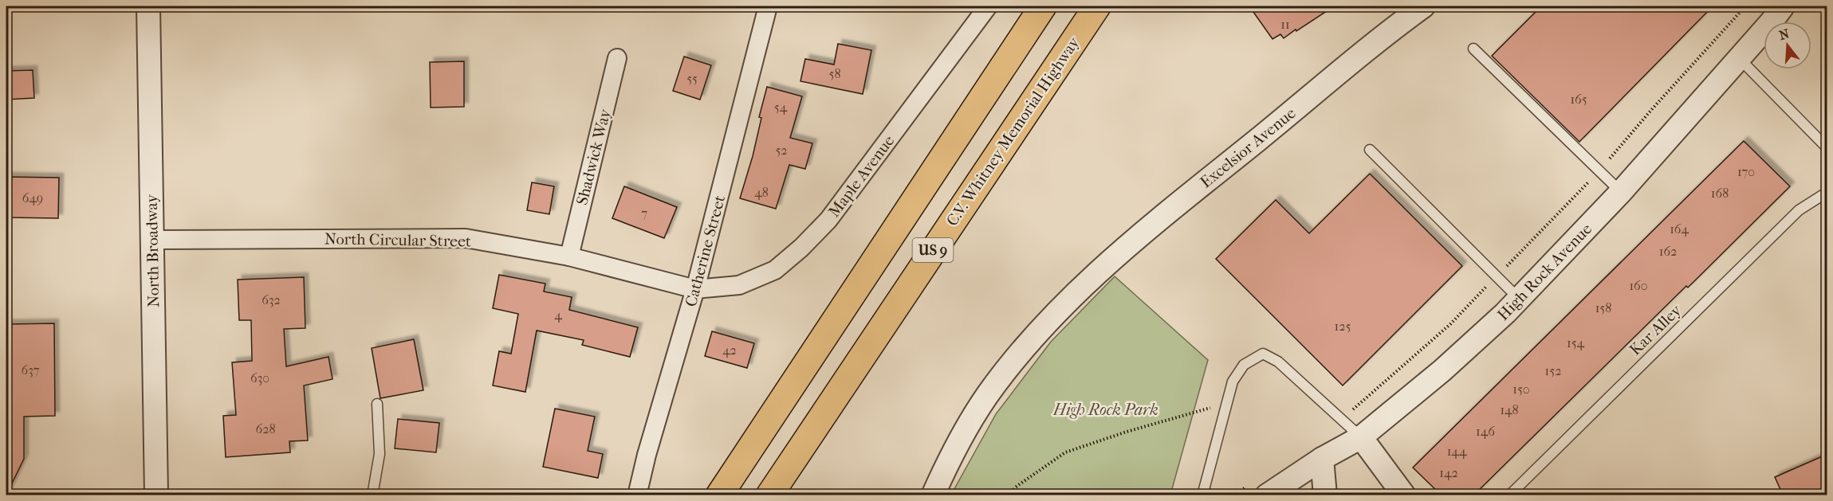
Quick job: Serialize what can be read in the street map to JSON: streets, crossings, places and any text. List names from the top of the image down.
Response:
{
  "streets": {
    "highway": ["C.V. Whitney Memorial Highway", "US 9"],
    "street": [
      "Excelsior Avenue",
      "Shadwick Way",
      "Maple Avenue",
      "North Circular Street",
      "North Broadway",
      "Catherine Street",
      "High Rock Avenue"
    ],
    "lane": ["Kar Alley"]
  },
  "crossings": [
    ["Shadwick Way", "North Circular Street"],
    ["Maple Avenue", "North Circular Street"],
    ["Maple Avenue", "Catherine Street"],
    ["North Circular Street", "North Broadway"],
    ["North Circular Street", "Catherine Street"]
  ],
  "parks": ["High Rock Park"],
  "house_numbers": [
    "11",
    "58",
    "55",
    "165",
    "54",
    "52",
    "170",
    "48",
    "168",
    "649",
    "7",
    "164",
    "162",
    "160",
    "632",
    "158",
    "4",
    "125",
    "154",
    "42",
    "637",
    "152",
    "630",
    "150",
    "148",
    "628",
    "146",
    "144",
    "142"
  ],
  "north": "top"
}
